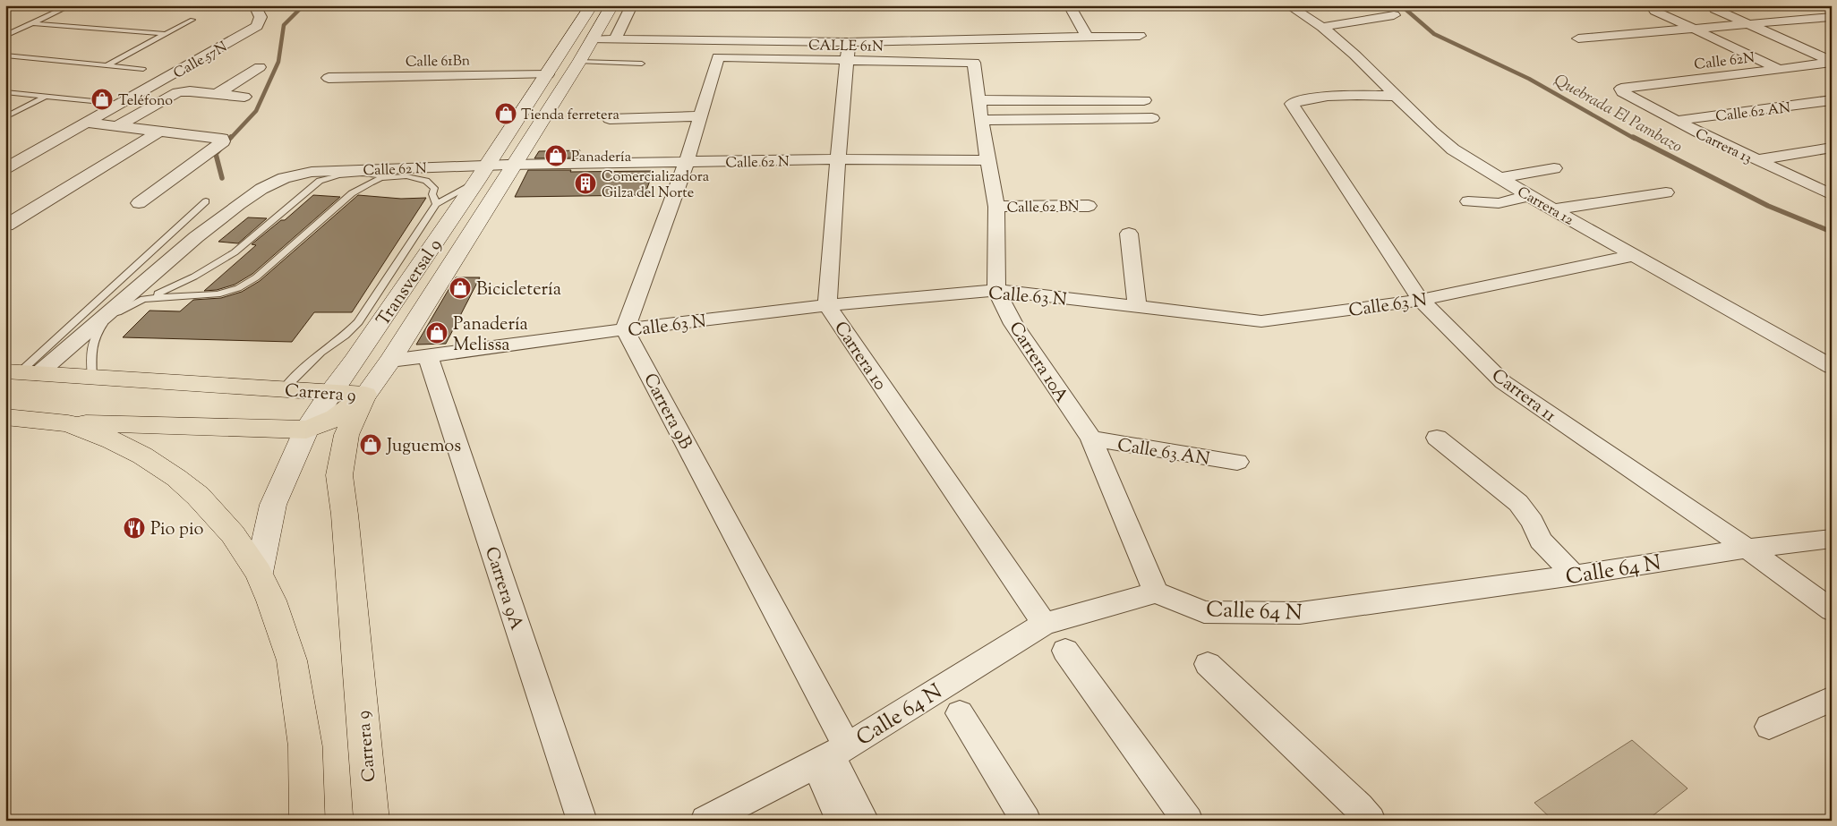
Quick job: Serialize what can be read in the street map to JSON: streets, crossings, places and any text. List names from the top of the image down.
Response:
{
  "streets": {
    "main road": ["Transversal 9", "Carrera 9"],
    "street": [
      "CALLE 61N",
      "Calle 57N",
      "Calle 61Bn",
      "Calle 62N",
      "Calle 62 AN",
      "Carrera 13",
      "Calle 62 N",
      "Carrera 12",
      "Calle 62 BN",
      "Calle 63 N",
      "Carrera 10",
      "Carrera 10A",
      "Carrera 11",
      "Carrera 9B",
      "Calle 63 AN",
      "Calle 64 N",
      "Carrera 9A"
    ]
  },
  "crossings": [
    ["CALLE 61N", "Carrera 10"],
    ["CALLE 61N", "Carrera 10A"],
    ["Calle 61Bn", "Transversal 9"],
    ["Calle 62N", "Carrera 13"],
    ["Calle 62 AN", "Carrera 13"],
    ["Calle 62 N", "Transversal 9"],
    ["Calle 62 N", "Carrera 10"],
    ["Calle 62 N", "Carrera 10A"],
    ["Calle 62 N", "Carrera 9"],
    ["Carrera 12", "Calle 63 N"],
    ["Carrera 12", "Carrera 11"],
    ["Calle 62 BN", "Carrera 10A"],
    ["Transversal 9", "Calle 63 N"],
    ["Transversal 9", "Carrera 9"],
    ["Calle 63 N", "Carrera 10"],
    ["Calle 63 N", "Carrera 10A"],
    ["Calle 63 N", "Carrera 11"],
    ["Calle 63 N", "Carrera 9B"],
    ["Calle 63 N", "Carrera 9A"],
    ["Carrera 10", "Calle 64 N"],
    ["Carrera 10A", "Calle 63 AN"],
    ["Carrera 10A", "Calle 64 N"],
    ["Carrera 11", "Calle 64 N"],
    ["Carrera 9B", "Calle 64 N"]
  ],
  "water": ["Quebrada El Pambazo"],
  "places": {
    "shop": [
      "Teléfono",
      "Tienda ferretera",
      "Panadería",
      "Bicicletería",
      "Panadería Melissa",
      "Juguemos"
    ],
    "building": ["Comercializadora Gilza del Norte"],
    "restaurant": ["Pio pio"]
  }
}
